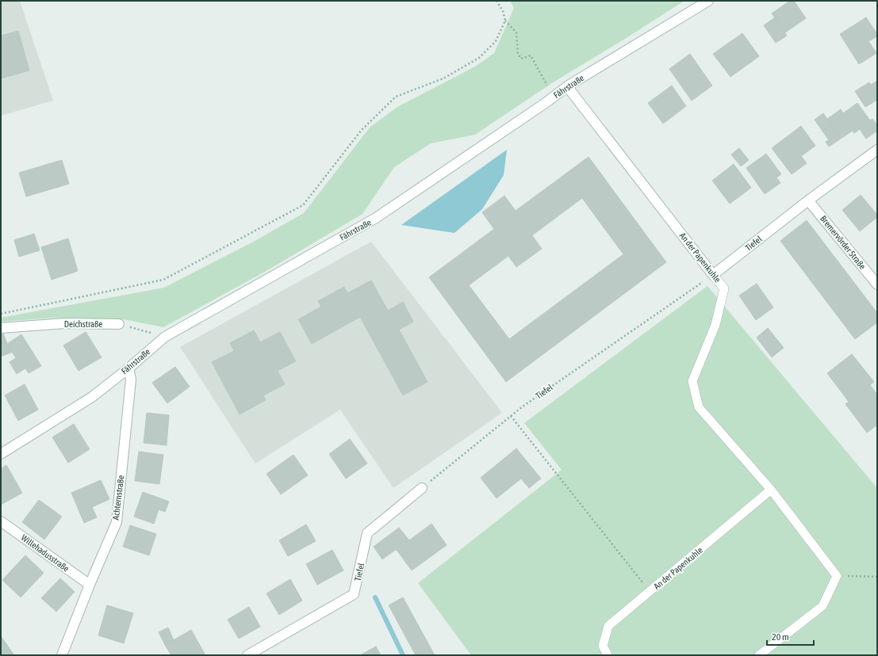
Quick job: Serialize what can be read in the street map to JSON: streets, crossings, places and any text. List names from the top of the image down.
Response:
{
  "streets": {
    "street": [
      "Fährstraße",
      "Bremervörder Straße",
      "Tiefel",
      "An der Papenkuhle",
      "Deichstraße",
      "Achternstraße",
      "Willehadusstraße"
    ]
  },
  "crossings": [
    ["Fährstraße", "An der Papenkuhle"],
    ["Fährstraße", "Achternstraße"],
    ["Bremervörder Straße", "Tiefel"],
    ["Tiefel", "An der Papenkuhle"],
    ["Achternstraße", "Willehadusstraße"]
  ],
  "scale_bar": "20 m"
}
